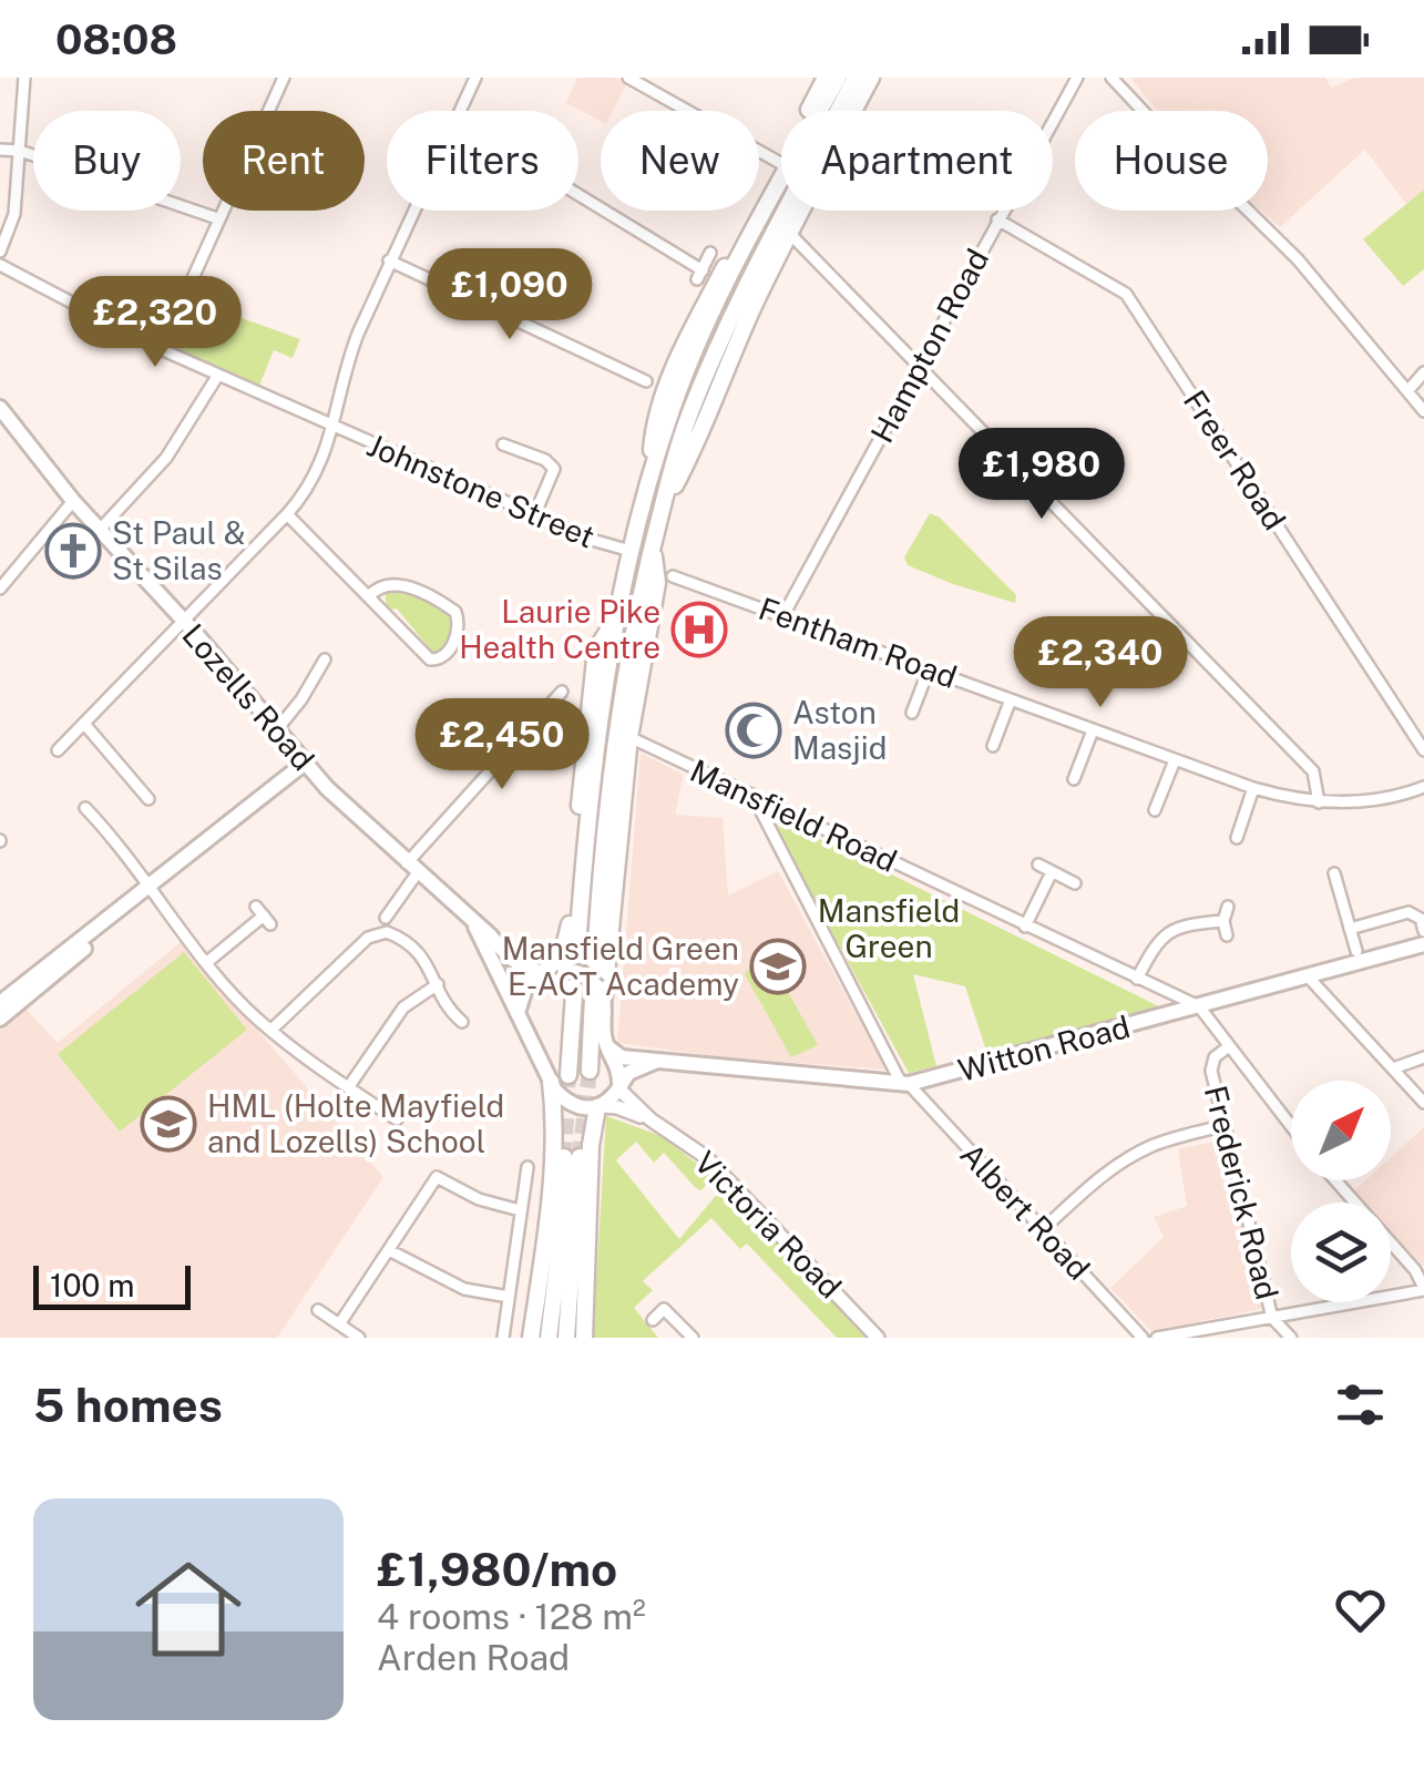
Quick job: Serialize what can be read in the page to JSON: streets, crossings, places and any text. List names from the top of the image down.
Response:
{
  "streets": {
    "main road": ["Lozells Road", "Witton Road"],
    "street": [
      "Hampton Road",
      "Freer Road",
      "Johnstone Street",
      "Fentham Road",
      "Mansfield Road",
      "Frederick Road",
      "Albert Road",
      "Victoria Road"
    ]
  },
  "crossings": [
    ["Hampton Road", "Freer Road"],
    ["Hampton Road", "Fentham Road"],
    ["Mansfield Road", "Witton Road"],
    ["Mansfield Road", "Albert Road"],
    ["Witton Road", "Albert Road"]
  ],
  "parks": ["Mansfield Green"],
  "places": {
    "church": ["St Paul & St Silas"],
    "hospital": ["Laurie Pike Health Centre"],
    "mosque": ["Aston Masjid"],
    "school or university": ["Mansfield Green E-ACT Academy", "HML (Holte Mayfield and Lozells) School"]
  },
  "scale_bar": "100 m",
  "north": "top right",
  "page": {
    "status": "08:08",
    "chip": [
      "Buy",
      "Rent",
      "Filters",
      "New",
      "Apartment",
      "House"
    ],
    "price": [
      "£1,090",
      "£2,320",
      "£1,980",
      "£2,340",
      "£2,450"
    ],
    "scale": "100 m",
    "heading": "5 homes",
    "list": [
      {
        "name": "£1,980/mo",
        "note": "4 rooms · 128 m² · Arden Road"
      }
    ]
  }
}
